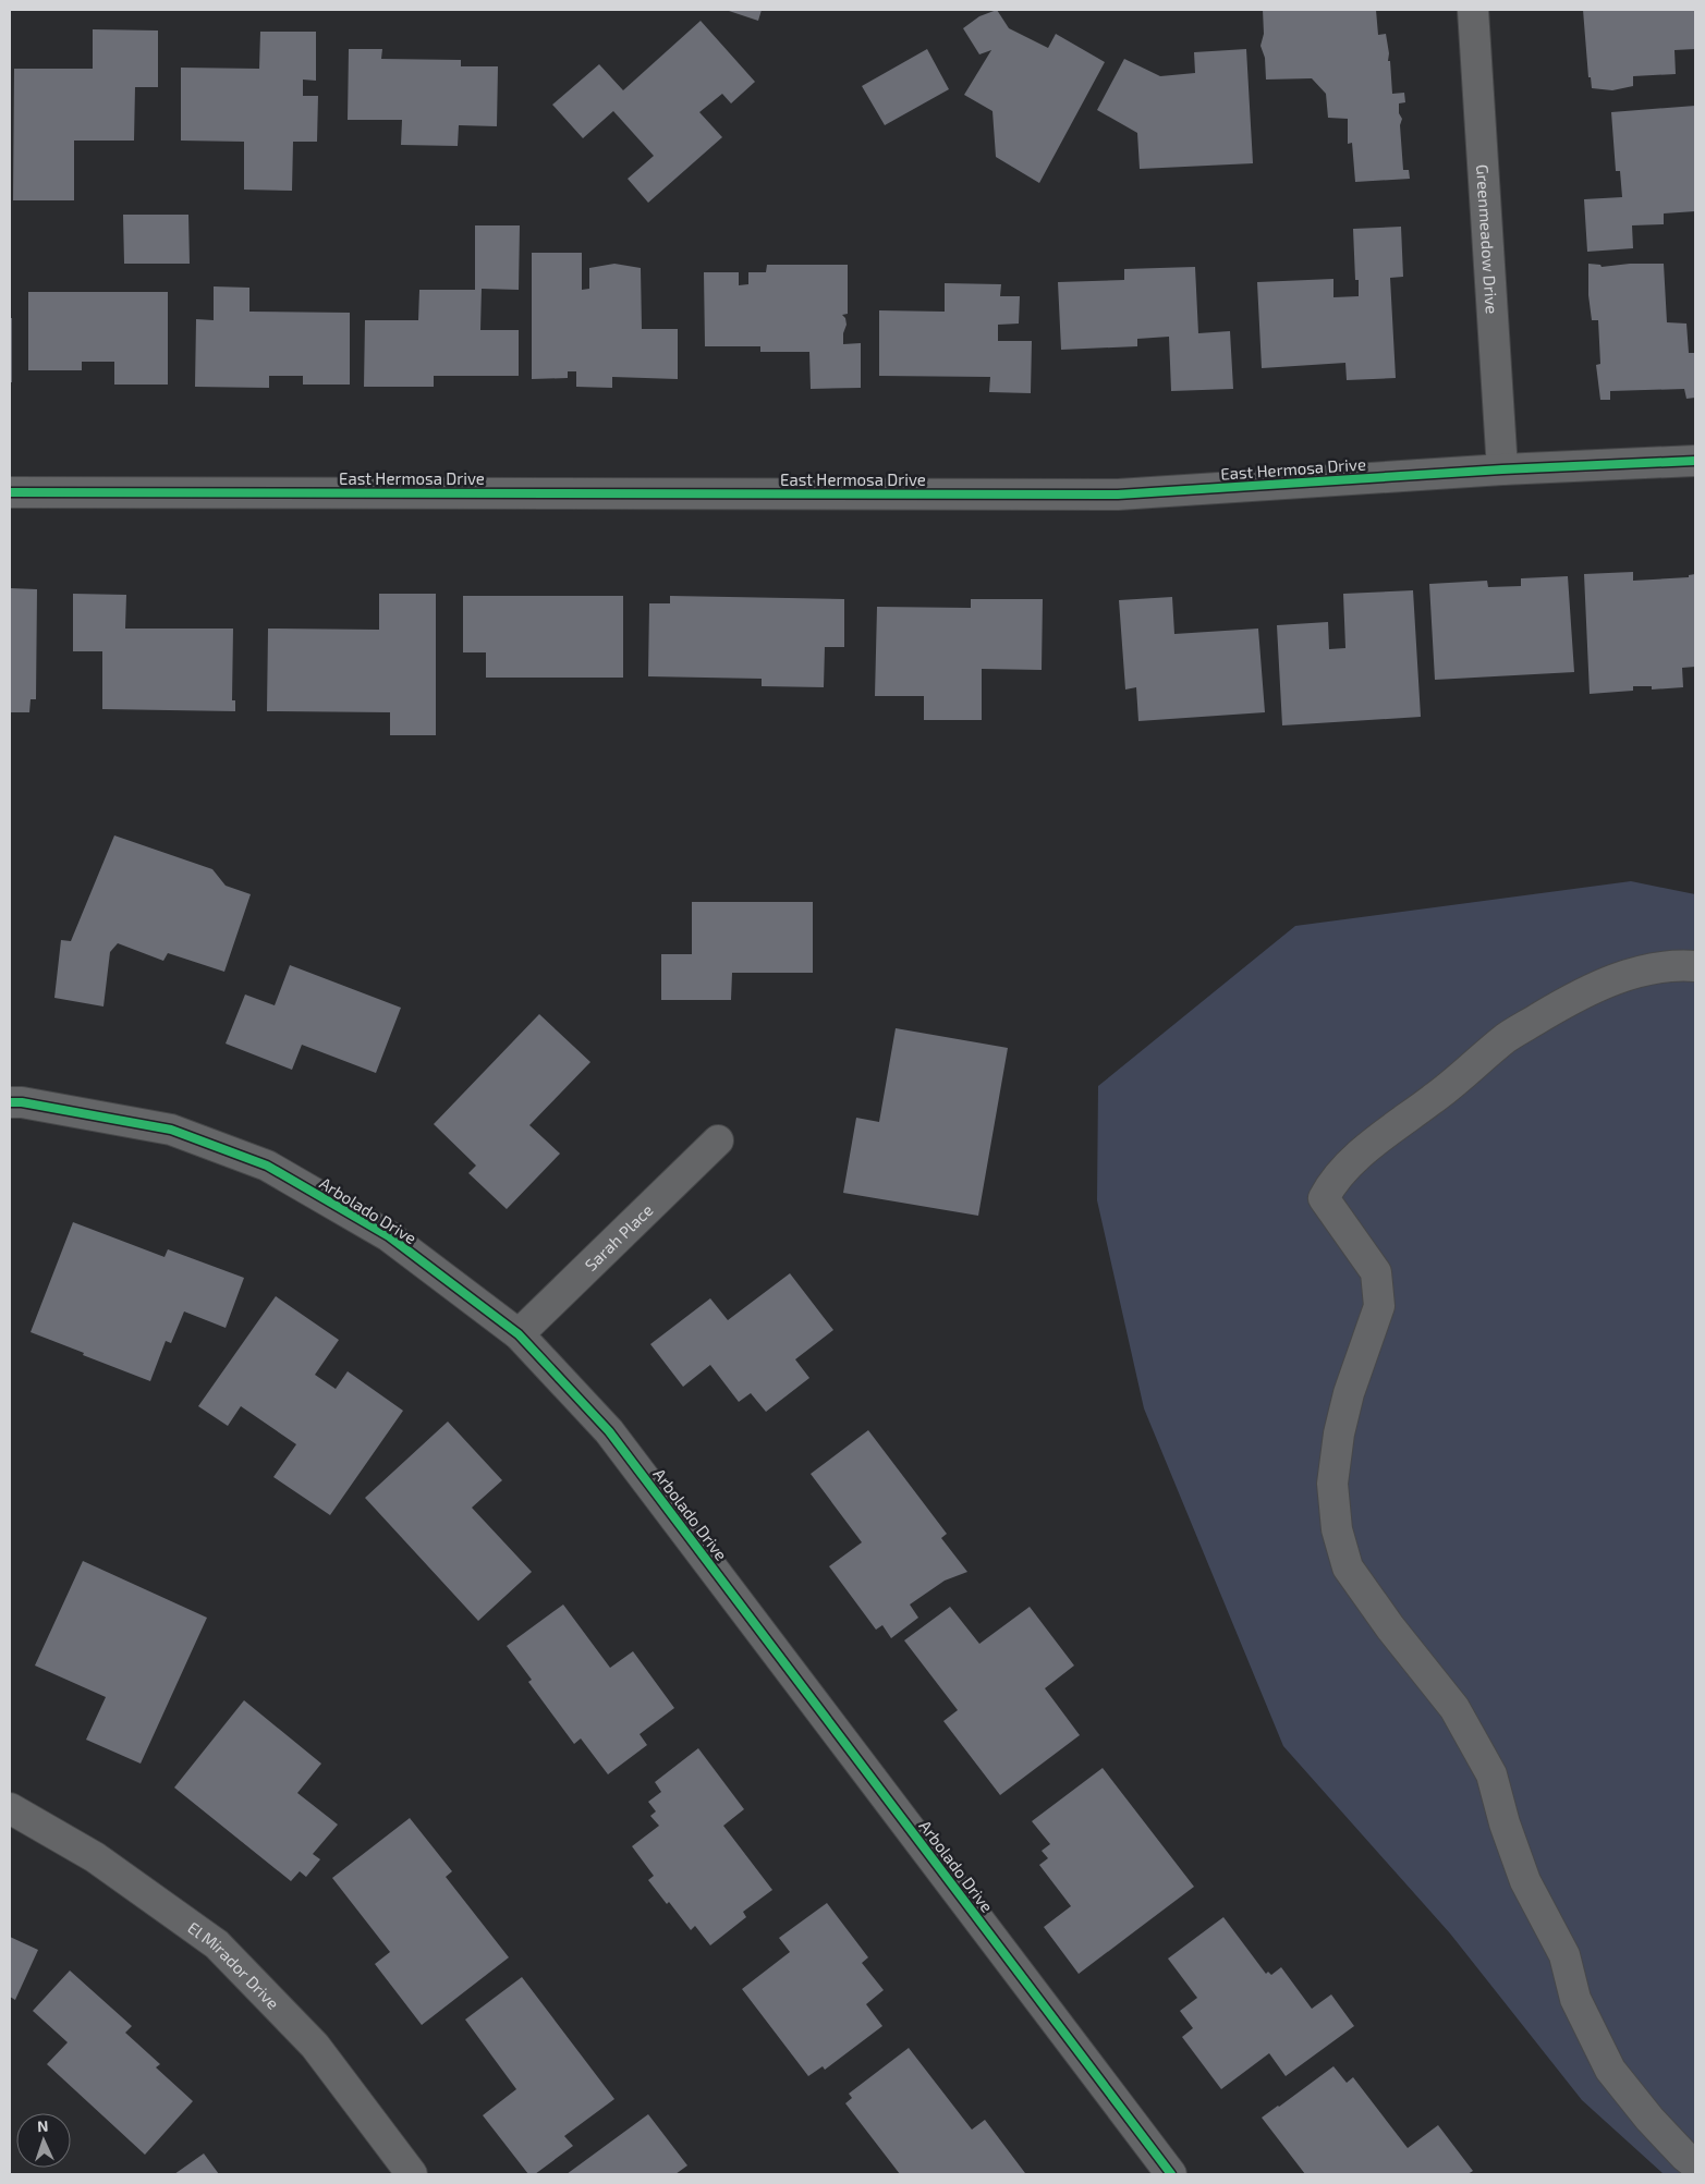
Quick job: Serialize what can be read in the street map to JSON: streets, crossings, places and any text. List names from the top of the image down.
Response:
{
  "streets": {
    "street": [
      "Greenmeadow Drive",
      "East Hermosa Drive",
      "Arbolado Drive",
      "Sarah Place",
      "El Mirador Drive"
    ]
  },
  "crossings": [
    ["Greenmeadow Drive", "East Hermosa Drive"],
    ["Arbolado Drive", "Sarah Place"]
  ],
  "north": "top"
}
